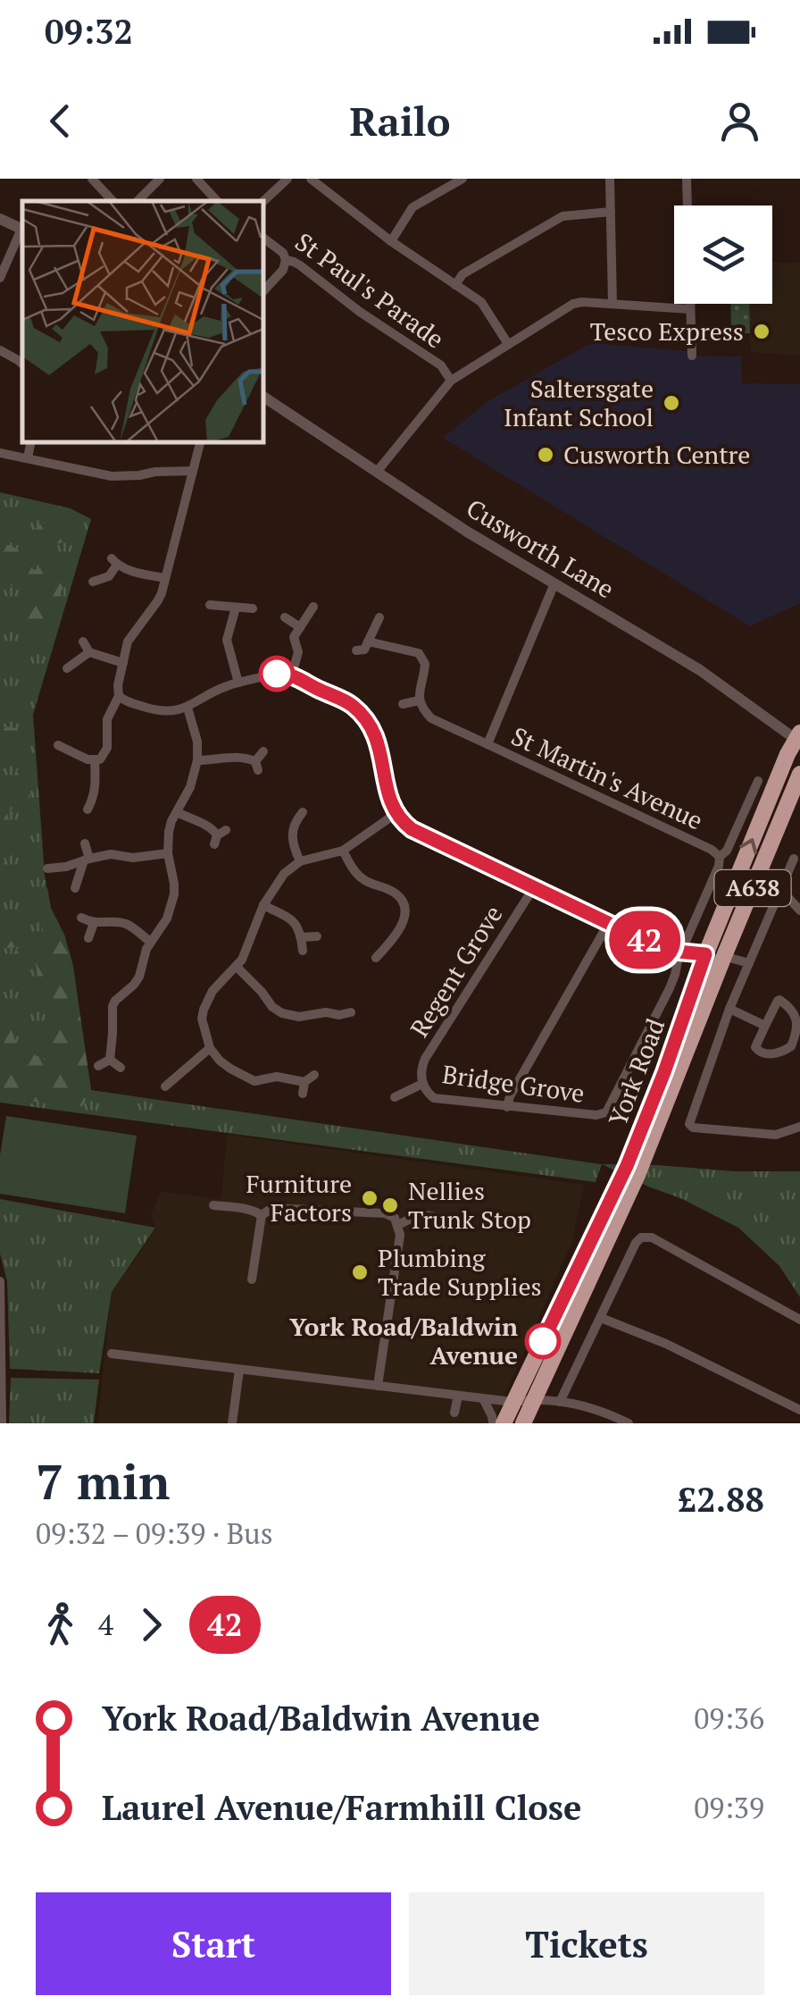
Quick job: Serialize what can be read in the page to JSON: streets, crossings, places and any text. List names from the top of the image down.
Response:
{
  "streets": {
    "highway": ["A638", "York Road"],
    "street": [
      "St Paul's Parade",
      "Cusworth Lane",
      "St Martin's Avenue",
      "Regent Grove",
      "Bridge Grove"
    ]
  },
  "crossings": [
    ["Cusworth Lane", "St Martin's Avenue"],
    ["Cusworth Lane", "York Road"],
    ["Regent Grove", "Bridge Grove"]
  ],
  "places": [
    "Tesco Express",
    "Saltersgate Infant School",
    "Cusworth Centre",
    "Furniture Factors",
    "Nellies Trunk Stop",
    "Plumbing Trade Supplies",
    "York Road/Baldwin Avenue"
  ],
  "lines": ["bus line 42"],
  "page": {
    "status": "09:32",
    "header": "Railo",
    "on_map": "42",
    "heading": ["7 min", "09:32 – 09:39 · Bus", "£2.88"],
    "legs": ["4", "42"],
    "list": [
      {
        "name": "York Road/Baldwin Avenue",
        "value": "09:36"
      },
      {
        "name": "Laurel Avenue/Farmhill Close",
        "value": "09:39"
      }
    ],
    "buttons": ["Start", "Tickets"]
  }
}
